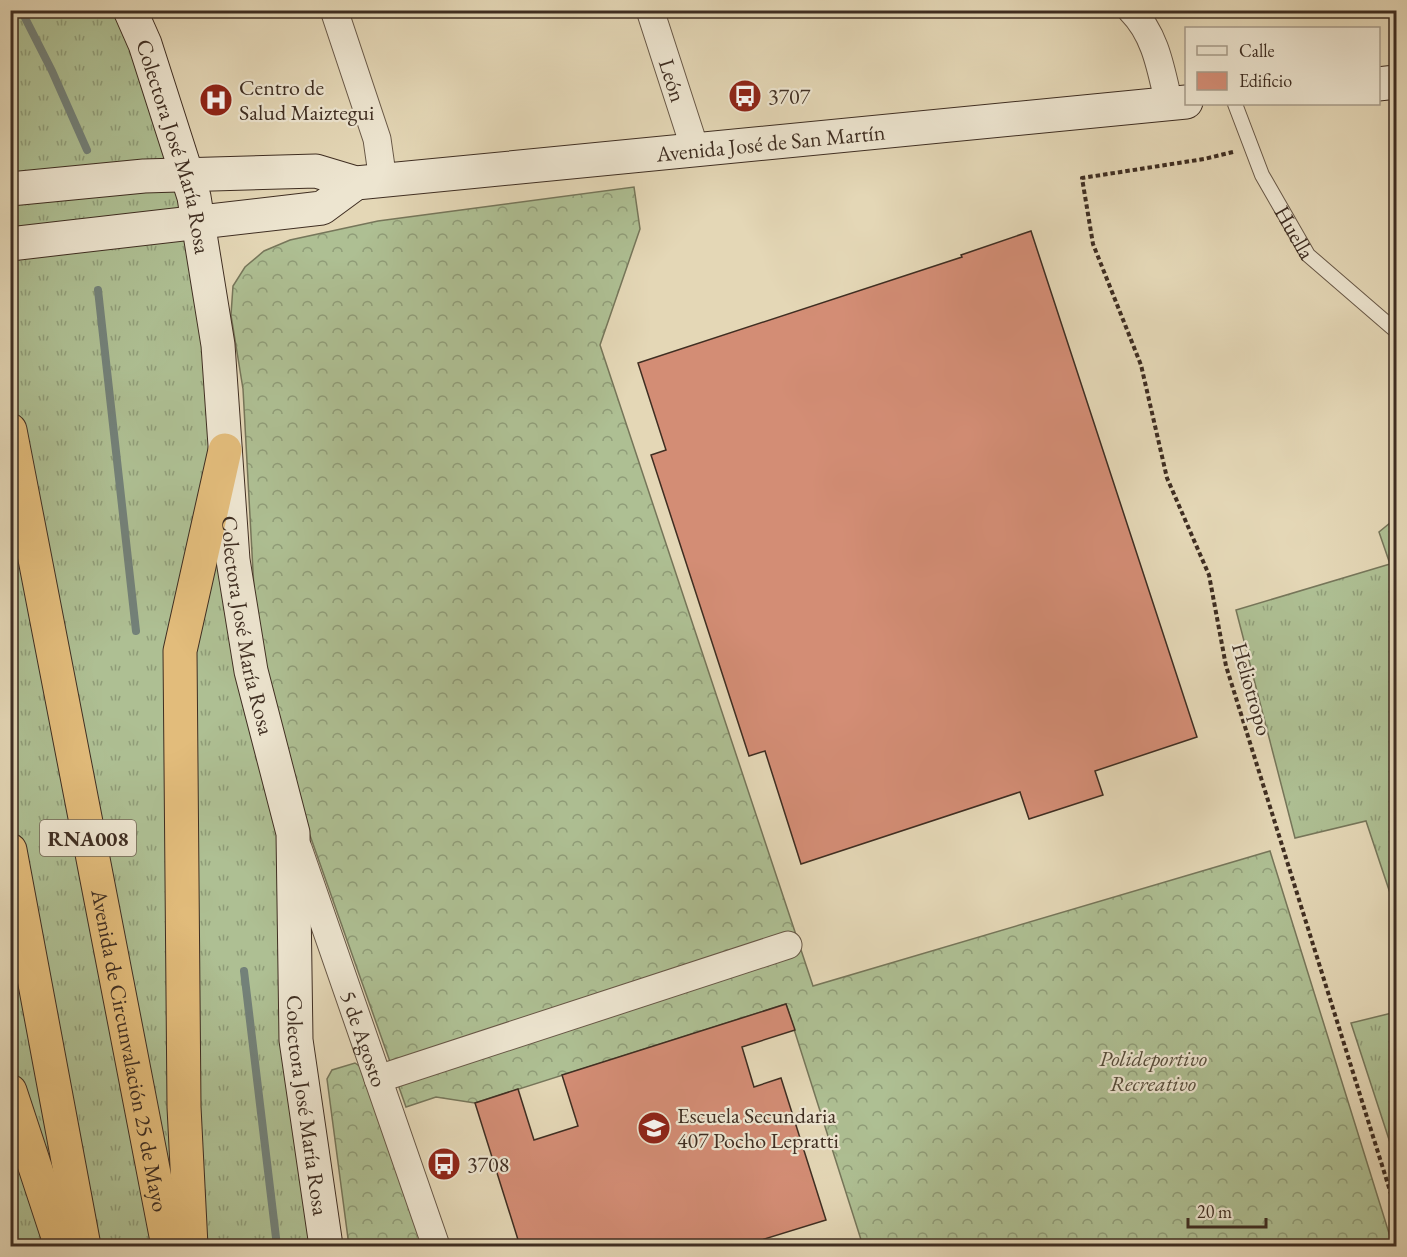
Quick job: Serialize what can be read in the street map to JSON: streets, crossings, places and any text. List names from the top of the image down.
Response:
{
  "streets": {
    "highway": ["RNA008", "Avenida de Circunvalación 25 de Mayo"],
    "main road": ["Avenida José de San Martín", "Colectora José María Rosa"],
    "street": ["León", "5 de Agosto"],
    "lane": ["Huella"],
    "path": ["Heliotropo"]
  },
  "crossings": [
    ["León", "Avenida José de San Martín"],
    ["Avenida José de San Martín", "Colectora José María Rosa"],
    ["Colectora José María Rosa", "5 de Agosto"],
    ["Huella", "Heliotropo"]
  ],
  "parks": ["Polideportivo Recreativo"],
  "places": {
    "bus stop": ["3707", "3708"],
    "hospital": ["Centro de Salud Maiztegui"],
    "school or university": ["Escuela Secundaria 407 Pocho Lepratti"]
  },
  "legend": ["Calle", "Edificio"],
  "scale_bar": "20 m"
}
